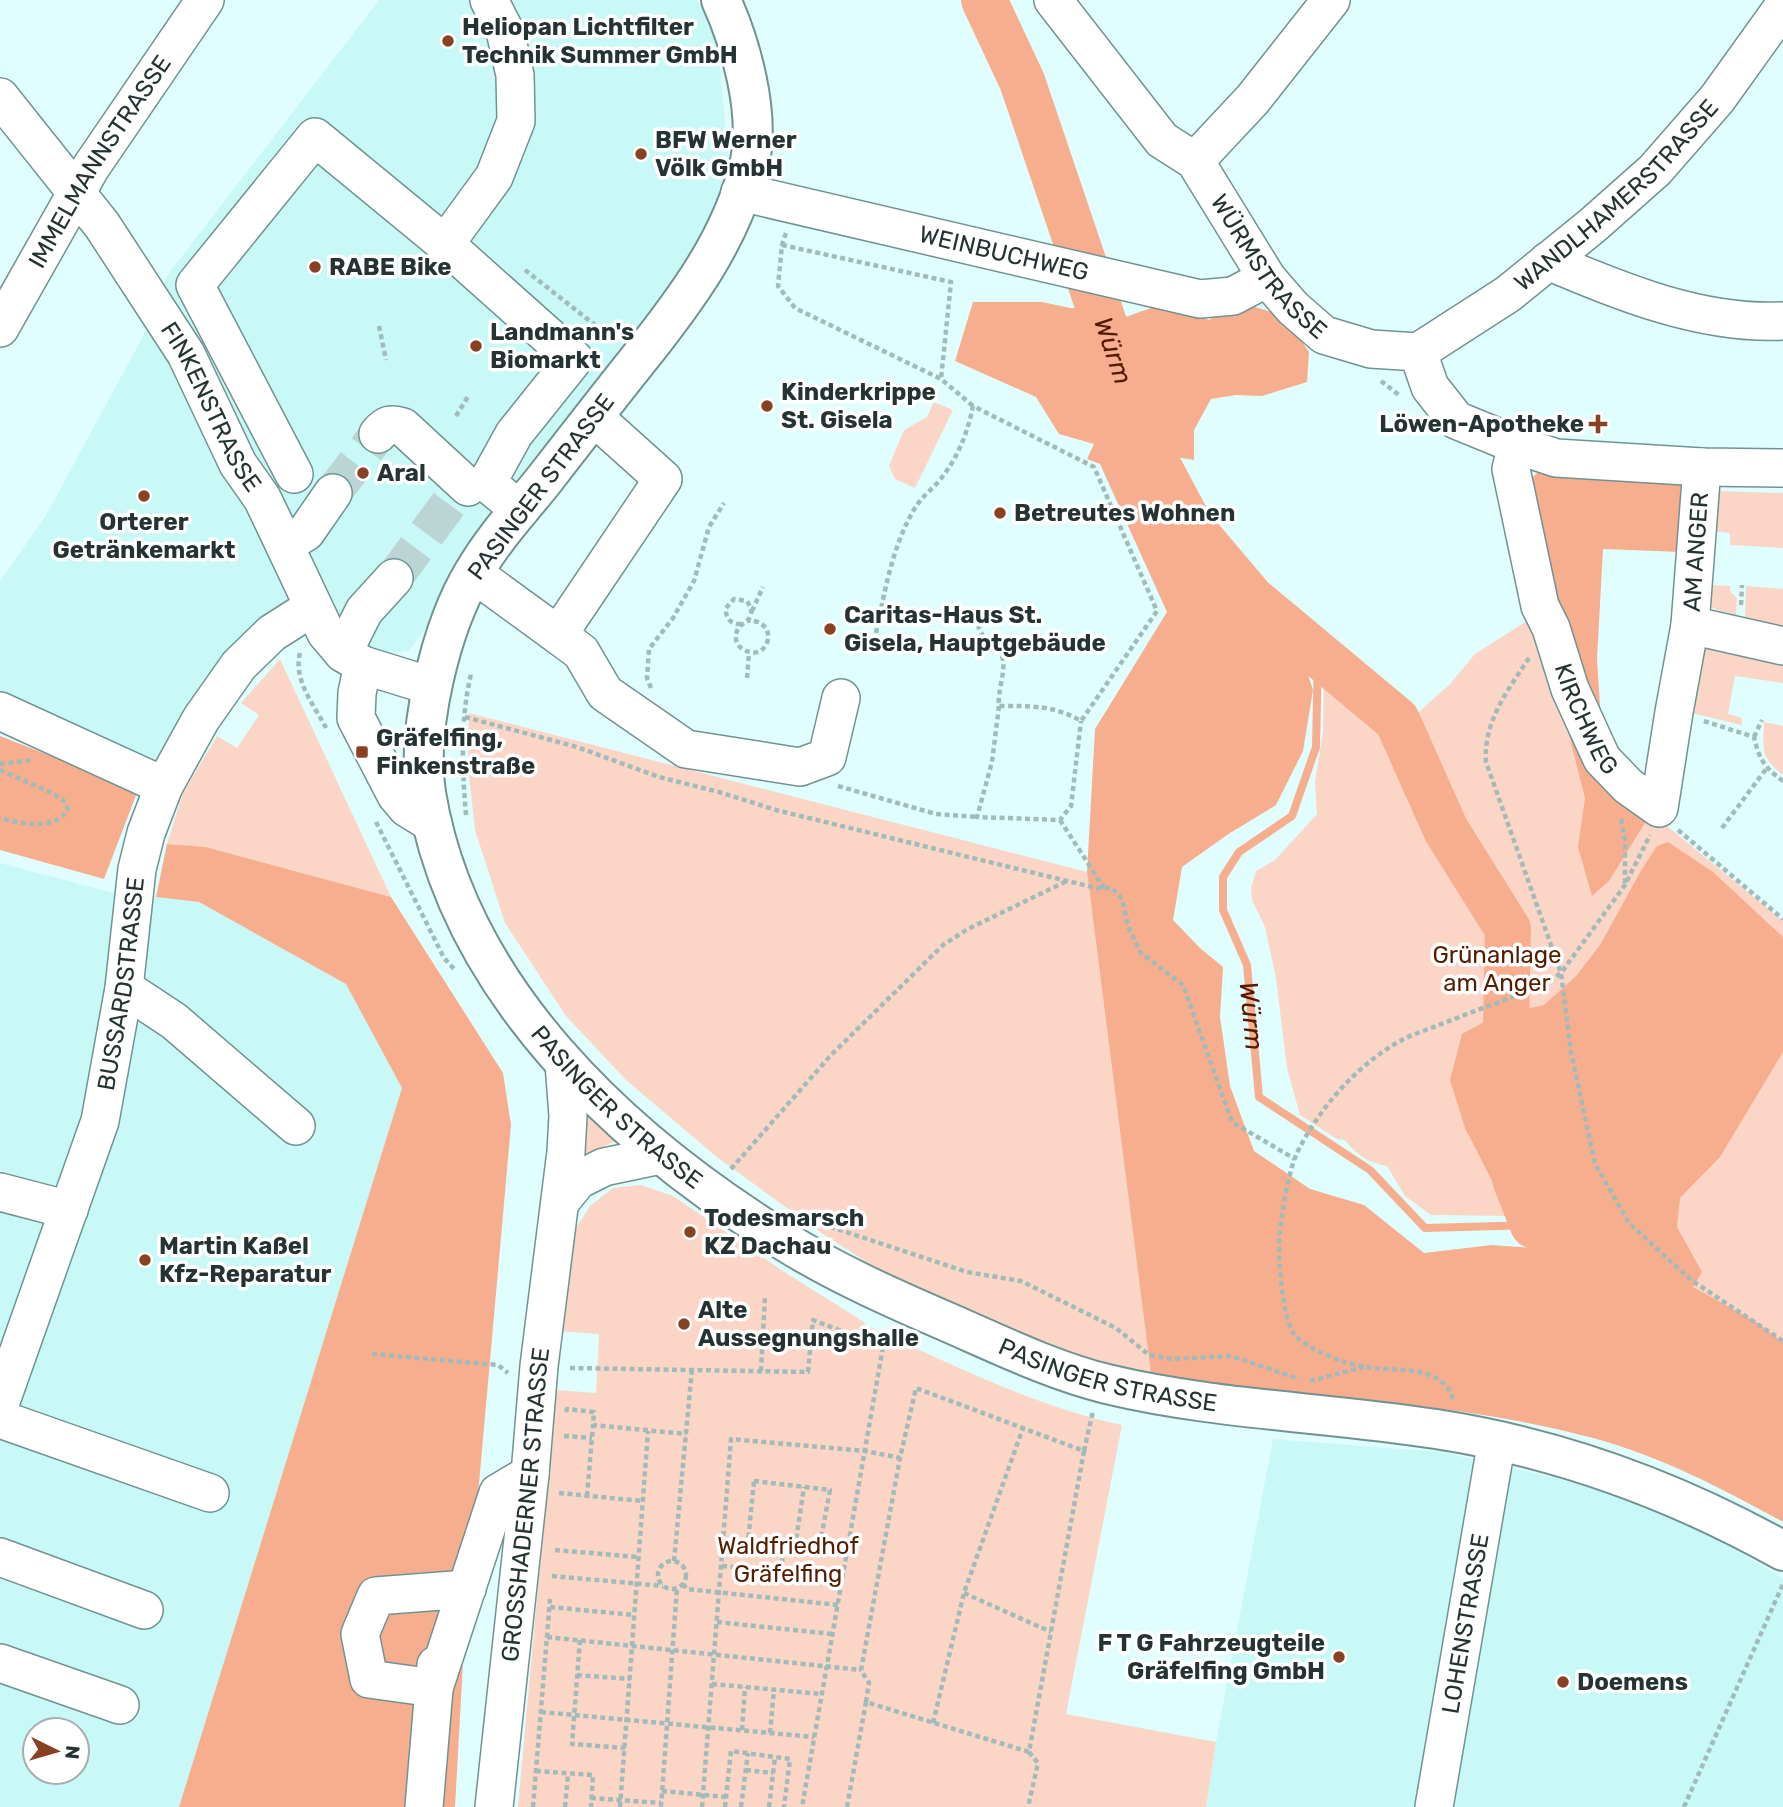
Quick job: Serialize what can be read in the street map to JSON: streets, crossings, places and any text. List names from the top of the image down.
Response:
{
  "streets": {
    "main road": ["PASINGER STRASSE"],
    "street": [
      "IMMELMANNSTRASSE",
      "WANDLHAMERSTRASSE",
      "WEINBUCHWEG",
      "WÜRMSTRASSE",
      "FINKENSTRASSE",
      "AM ANGER",
      "KIRCHWEG",
      "BUSSARDSTRASSE",
      "GROSSHADERNER STRASSE",
      "LOHENSTRASSE"
    ]
  },
  "crossings": [
    ["IMMELMANNSTRASSE", "FINKENSTRASSE"],
    ["WANDLHAMERSTRASSE", "WÜRMSTRASSE"],
    ["WEINBUCHWEG", "WÜRMSTRASSE"],
    ["WEINBUCHWEG", "PASINGER STRASSE"],
    ["FINKENSTRASSE", "BUSSARDSTRASSE"],
    ["PASINGER STRASSE", "GROSSHADERNER STRASSE"],
    ["PASINGER STRASSE", "LOHENSTRASSE"]
  ],
  "water": ["Würm"],
  "parks": ["Grünanlage am Anger", "Waldfriedhof Gräfelfing"],
  "places": {
    "other": [
      "Heliopan Lichtfilter Technik Summer GmbH",
      "BFW Werner Völk GmbH",
      "RABE Bike",
      "Landmann's Biomarkt",
      "Kinderkrippe St. Gisela",
      "Aral",
      "Orterer Getränkemarkt",
      "Betreutes Wohnen",
      "Caritas-Haus St. Gisela, Hauptgebäude",
      "Todesmarsch KZ Dachau",
      "Martin Kaßel Kfz-Reparatur",
      "Alte Aussegnungshalle",
      "F T G Fahrzeugteile Gräfelfing GmbH",
      "Doemens"
    ],
    "health": ["Löwen-Apotheke"],
    "transit": ["Gräfelfing, Finkenstraße"]
  },
  "north": "right"
}
